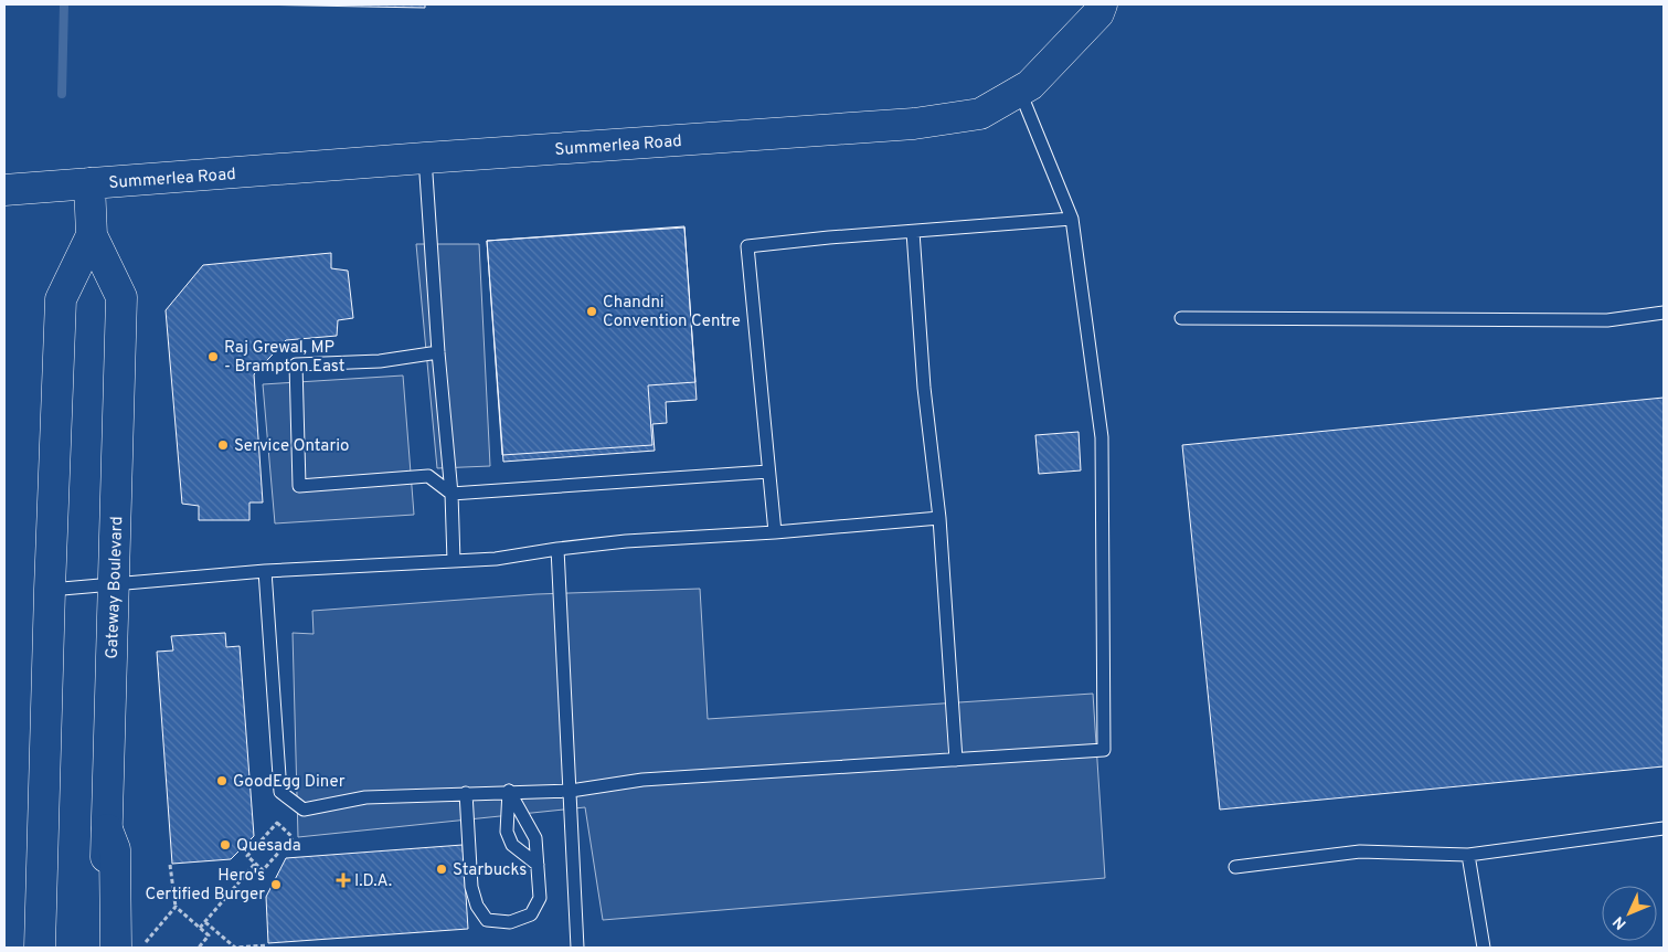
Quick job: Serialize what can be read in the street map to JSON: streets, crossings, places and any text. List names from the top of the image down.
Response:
{
  "streets": {
    "street": ["Summerlea Road", "Gateway Boulevard"]
  },
  "crossings": [
    ["Summerlea Road", "Gateway Boulevard"]
  ],
  "places": {
    "other": [
      "Chandni Convention Centre",
      "Raj Grewal, MP - Brampton East",
      "Service Ontario",
      "GoodEgg Diner",
      "Quesada",
      "Starbucks",
      "Hero's Certified Burger"
    ],
    "health": ["I.D.A."]
  },
  "north": "bottom left"
}
